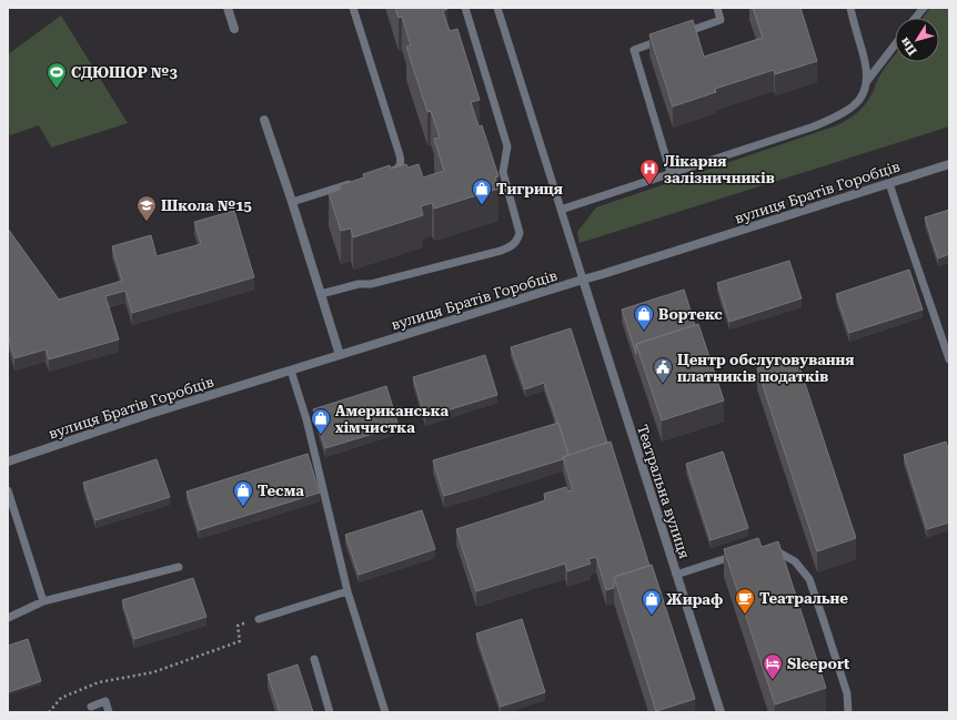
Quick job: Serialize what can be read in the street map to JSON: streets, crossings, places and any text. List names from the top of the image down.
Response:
{
  "streets": {
    "street": ["вулиця Братів Горобців", "Театральна вулиця"]
  },
  "crossings": [
    ["вулиця Братів Горобців", "Театральна вулиця"]
  ],
  "places": {
    "sports": ["СДЮШОР №3"],
    "hospital": ["Лікарня залізничників"],
    "shop": [
      "Тигриця",
      "Вортекс",
      "Американська хімчистка",
      "Тесма",
      "Жираф"
    ],
    "school or university": ["Школа №15"],
    "public building": ["Центр обслуговування платників податків"],
    "cafe": ["Театральне"],
    "hotel": ["Sleeport"]
  },
  "north": "bottom left"
}
